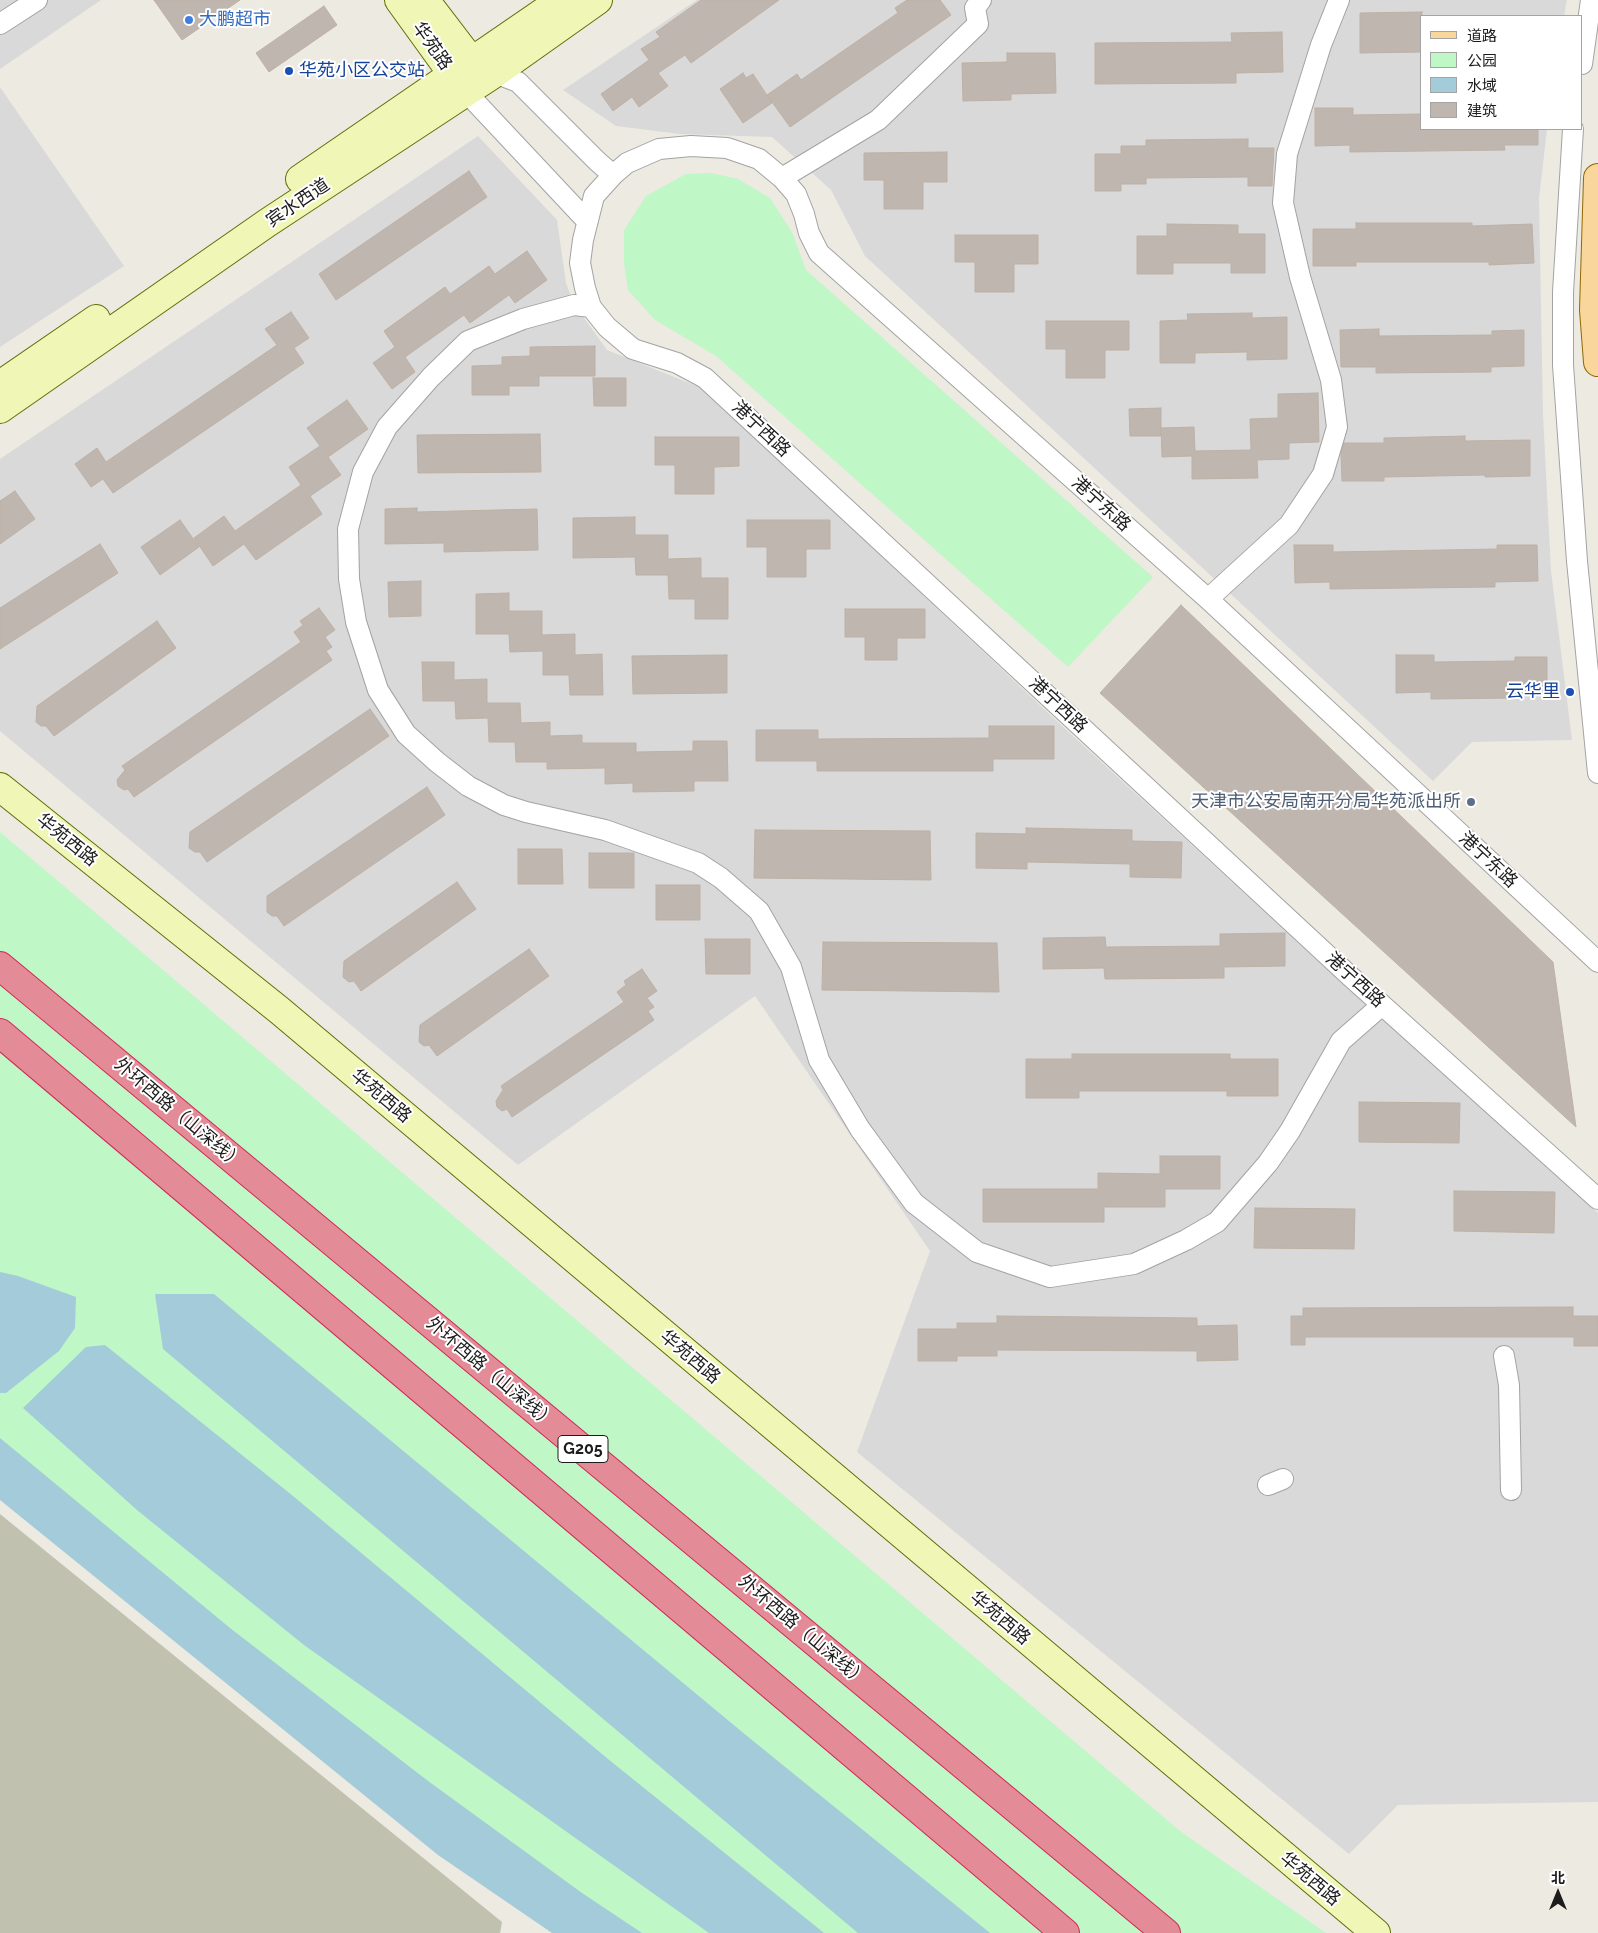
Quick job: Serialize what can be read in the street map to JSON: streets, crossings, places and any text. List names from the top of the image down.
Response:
{
  "streets": {
    "highway": ["外环西路（山深线）", "G205"],
    "street": [
      "华苑路",
      "宾水西道",
      "港宁西路",
      "港宁东路",
      "华苑西路"
    ]
  },
  "crossings": [
    ["华苑路", "宾水西道"],
    ["港宁西路", "港宁东路"]
  ],
  "places": [
    "大鹏超市",
    "华苑小区公交站",
    "云华里",
    "天津市公安局南开分局华苑派出所"
  ],
  "legend": [
    "道路",
    "公园",
    "水域",
    "建筑"
  ],
  "north": "top"
}
